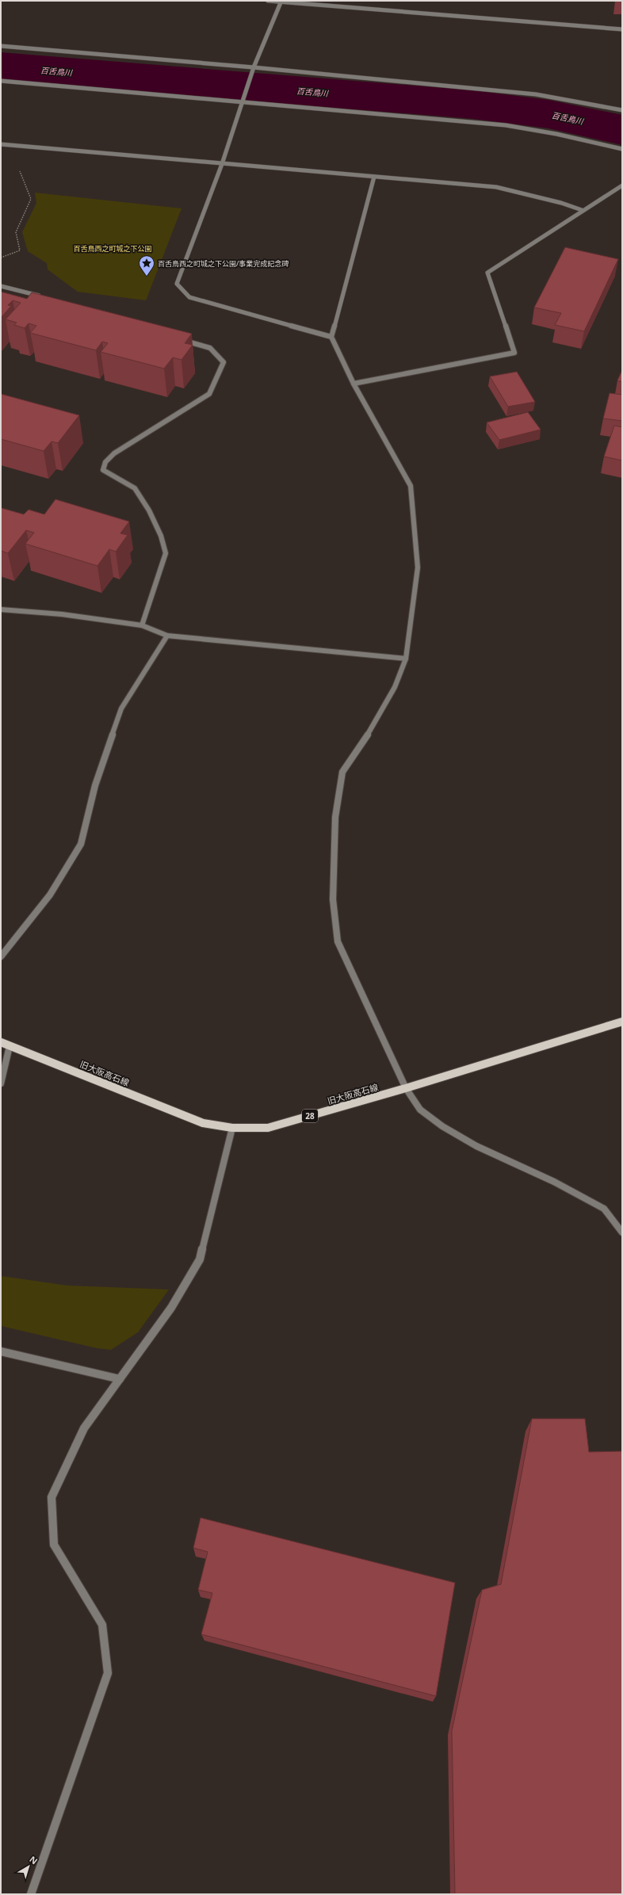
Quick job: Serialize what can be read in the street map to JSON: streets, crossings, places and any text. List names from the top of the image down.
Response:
{
  "streets": {
    "main road": ["旧大阪高石線", "28"]
  },
  "water": ["百舌鳥川"],
  "parks": ["百舌鳥西之町城之下公園"],
  "places": {
    "place": ["百舌鳥西之町城之下公園/事業完成記念碑"]
  },
  "north": "top right"
}
